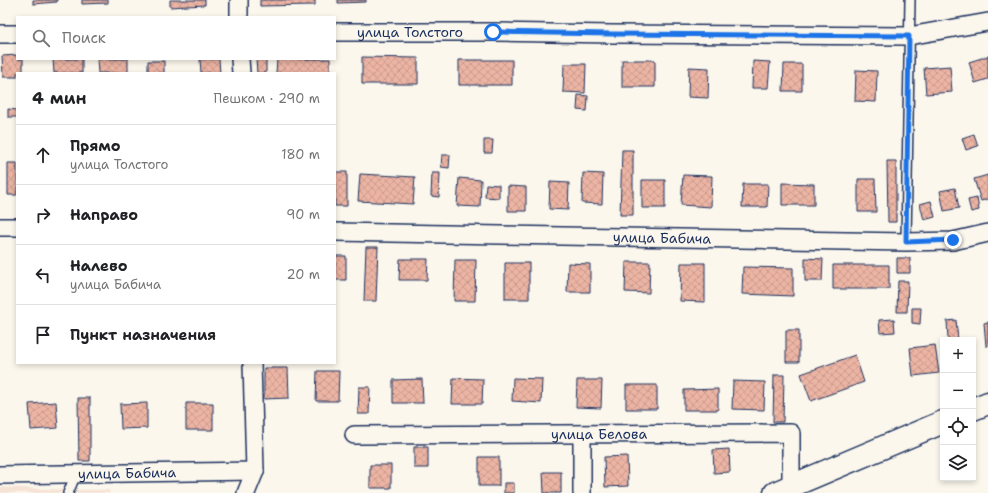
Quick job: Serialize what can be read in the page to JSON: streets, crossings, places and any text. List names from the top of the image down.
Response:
{
  "streets": {
    "main road": ["улица Белова"],
    "street": ["улица Толстого", "улица Бабича"]
  },
  "page": {
    "search": "Поиск",
    "heading": ["4 мин", "Пешком · 290 m"],
    "list": [
      ["Прямо", "улица Толстого", "180 m"],
      ["Направо", "90 m"],
      ["Налево", "улица Бабича", "20 m"],
      "Пункт назначения"
    ],
    "map_buttons": ["+", "−"]
  }
}
